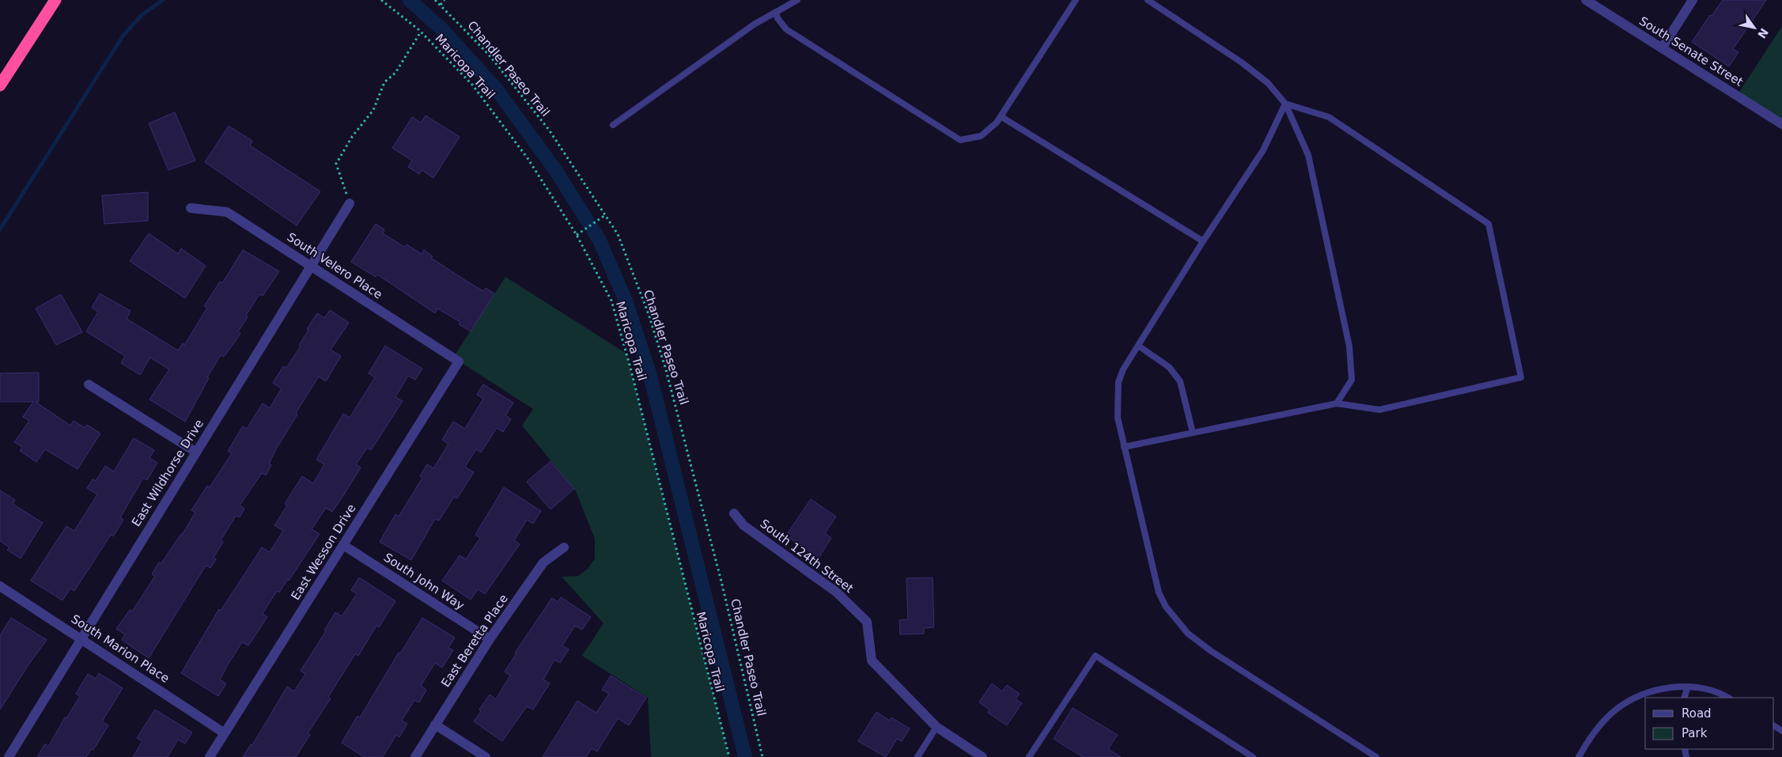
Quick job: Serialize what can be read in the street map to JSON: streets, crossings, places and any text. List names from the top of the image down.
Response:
{
  "streets": {
    "street": [
      "South Senate Street",
      "South Velero Place",
      "East Wildhorse Drive",
      "East Wesson Drive",
      "South 124th Street",
      "South John Way",
      "East Beretta Place",
      "South Marion Place"
    ],
    "path": ["Maricopa Trail", "Chandler Paseo Trail"]
  },
  "crossings": [
    ["South Velero Place", "East Wildhorse Drive"],
    ["South Velero Place", "East Wesson Drive"],
    ["East Wildhorse Drive", "South Marion Place"],
    ["East Wesson Drive", "South John Way"],
    ["East Wesson Drive", "South Marion Place"],
    ["South John Way", "East Beretta Place"]
  ],
  "legend": ["Road", "Park"],
  "north": "bottom right"
}
